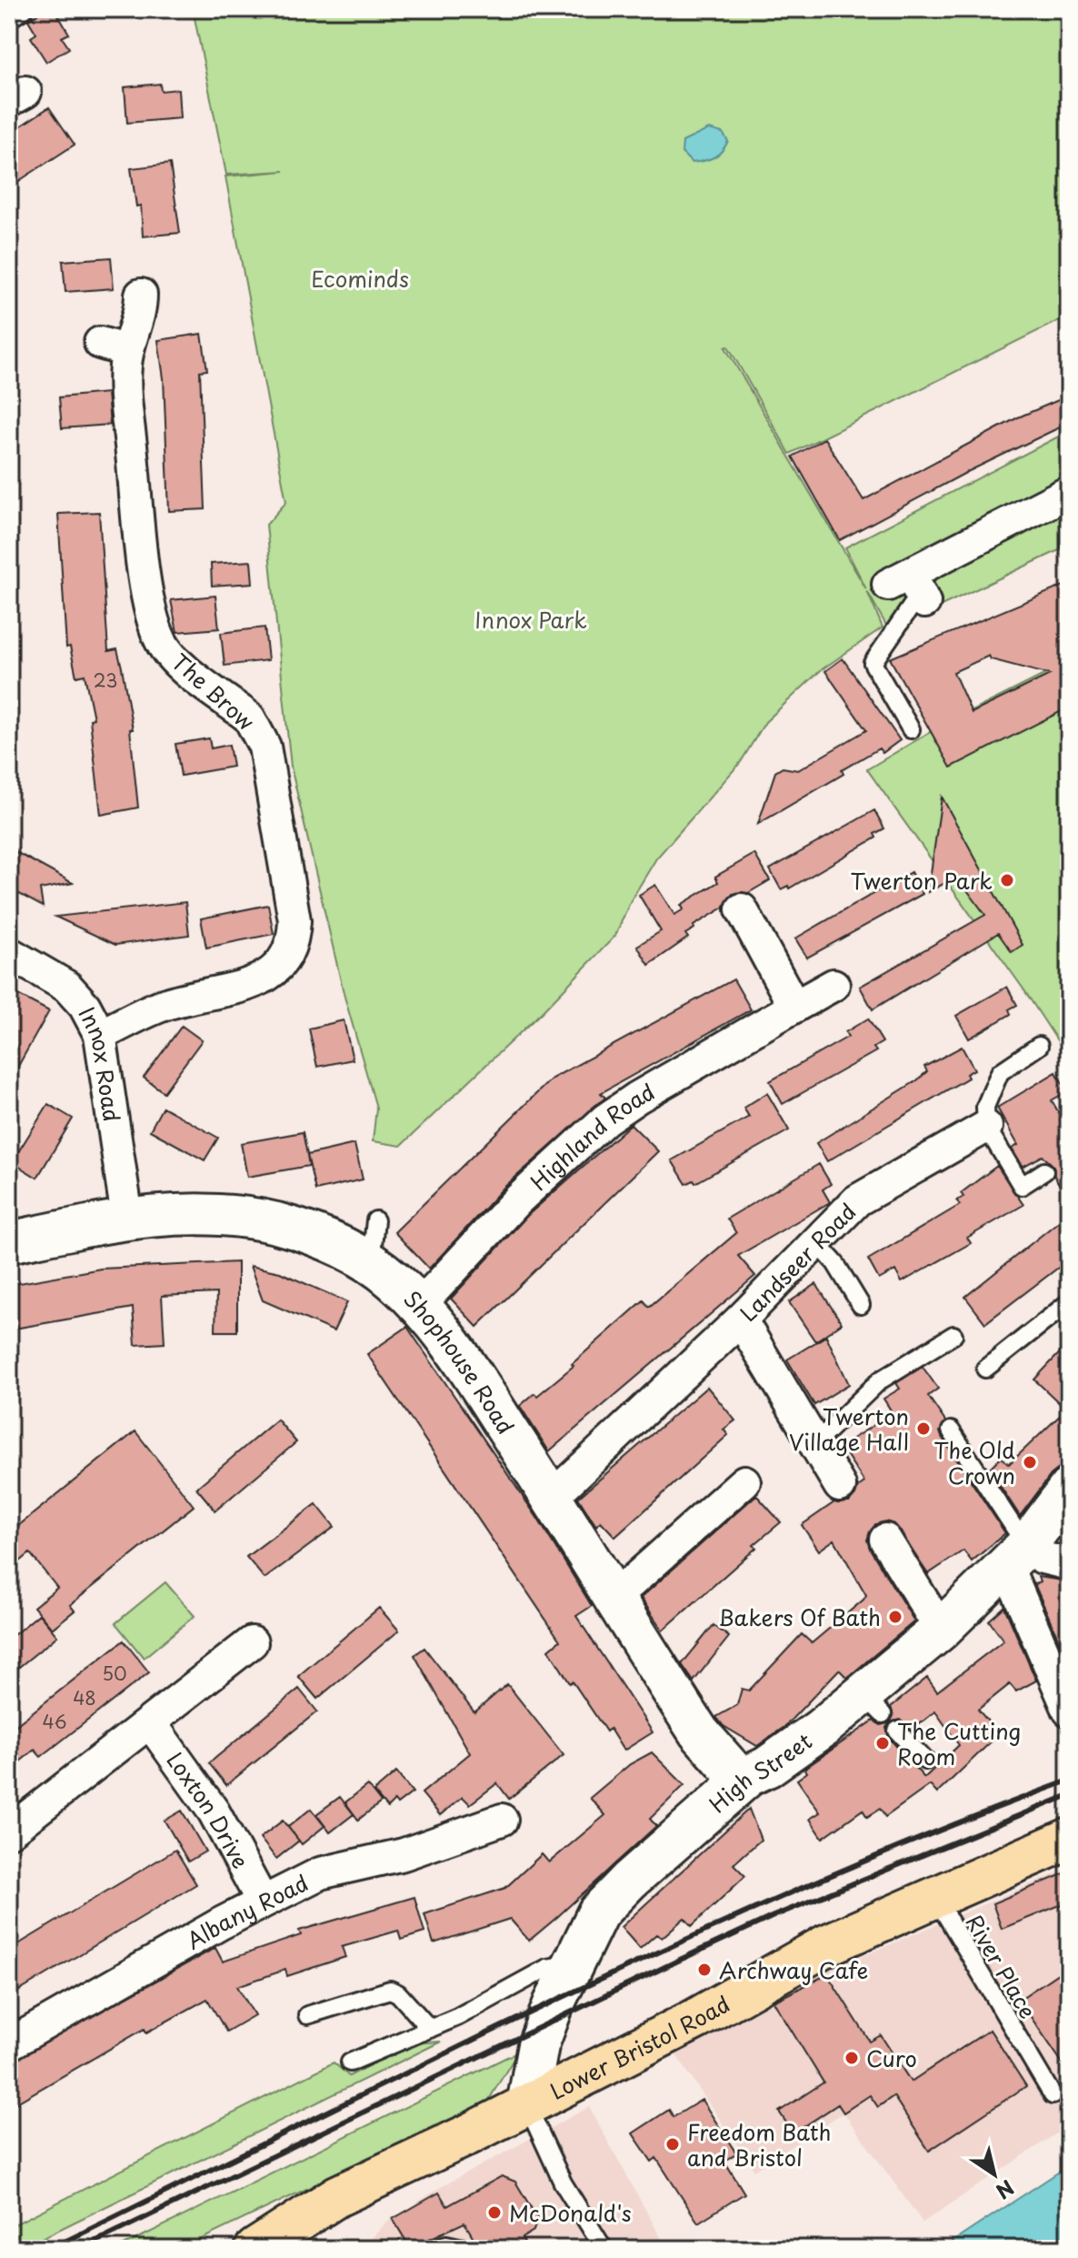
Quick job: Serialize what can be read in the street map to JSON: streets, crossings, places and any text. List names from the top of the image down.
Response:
{
  "streets": {
    "highway": ["Lower Bristol Road"],
    "street": [
      "The Brow",
      "Innox Road",
      "Highland Road",
      "Landseer Road",
      "Shophouse Road",
      "High Street",
      "Loxton Drive",
      "Albany Road"
    ],
    "lane": ["River Place"]
  },
  "crossings": [
    ["The Brow", "Innox Road"],
    ["Innox Road", "Shophouse Road"],
    ["Highland Road", "Shophouse Road"],
    ["Landseer Road", "Shophouse Road"],
    ["Shophouse Road", "High Street"],
    ["High Street", "Lower Bristol Road"],
    ["Loxton Drive", "Albany Road"],
    ["River Place", "Lower Bristol Road"]
  ],
  "parks": ["Ecominds", "Innox Park"],
  "places": [
    "Twerton Park",
    "Twerton Village Hall",
    "The Old Crown",
    "Bakers Of Bath",
    "The Cutting Room",
    "Archway Cafe",
    "Curo",
    "Freedom Bath and Bristol",
    "McDonald's"
  ],
  "house_numbers": [
    "23",
    "50",
    "48",
    "46"
  ],
  "north": "bottom right"
}
